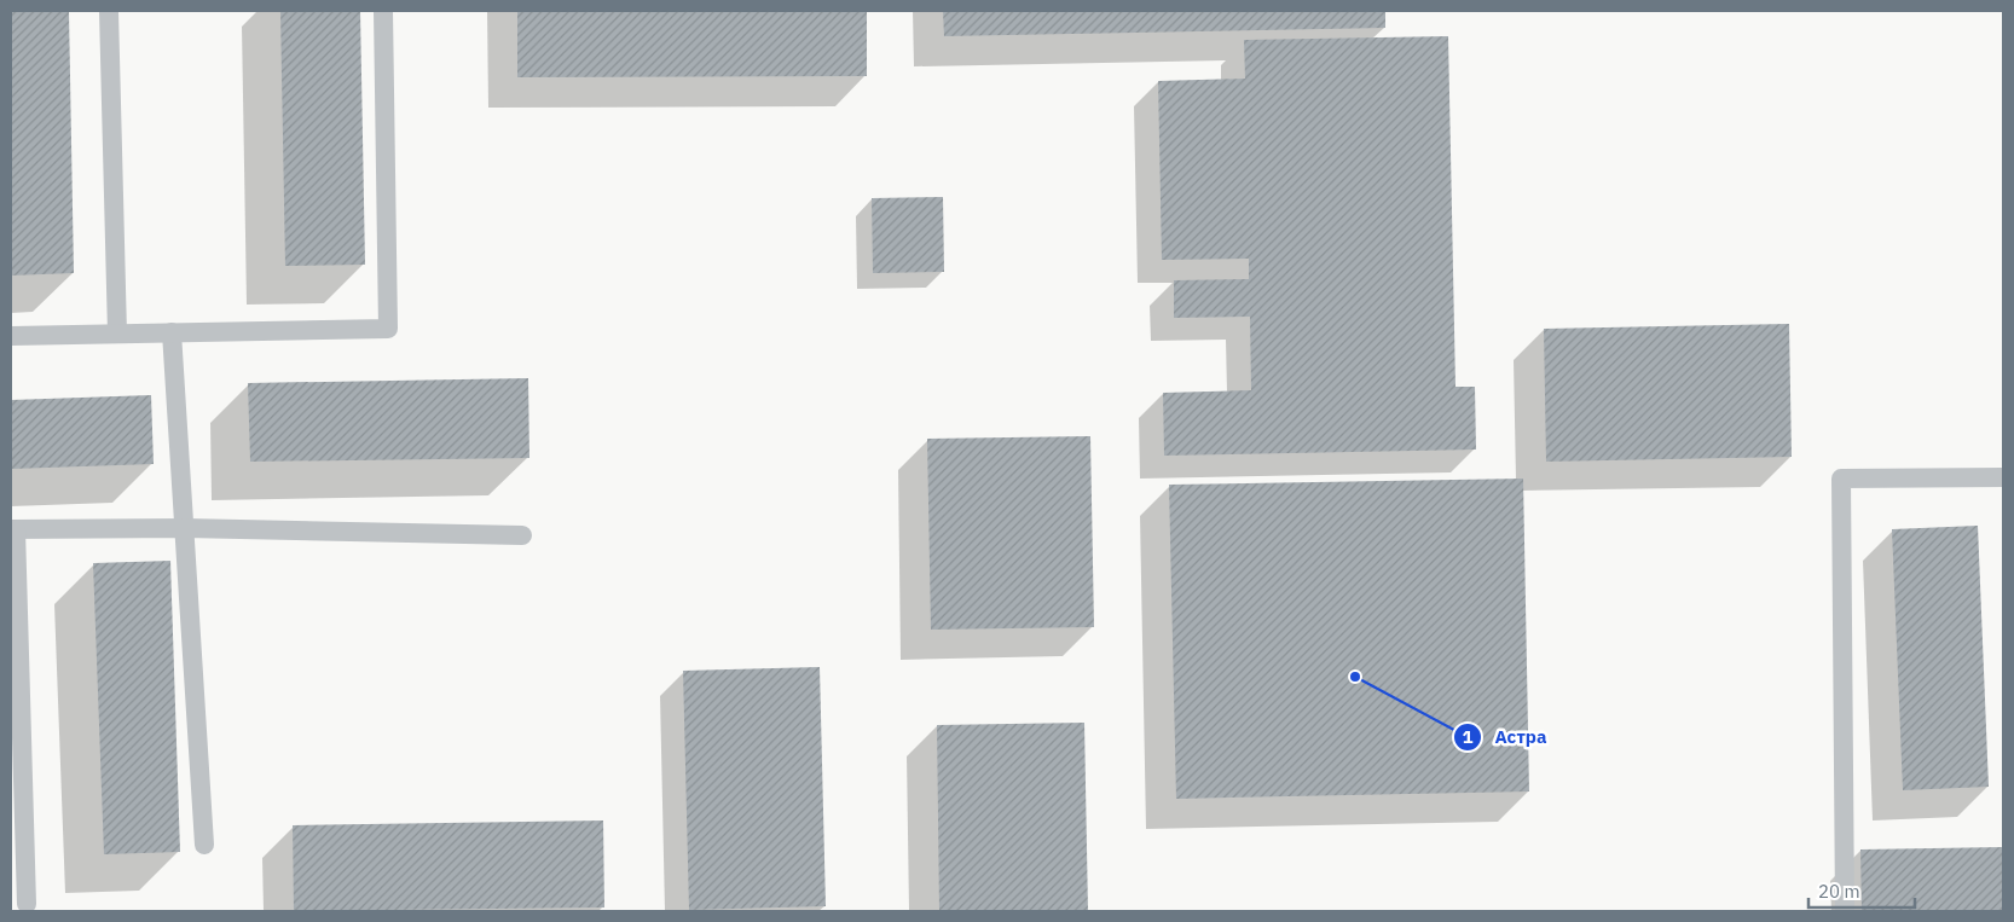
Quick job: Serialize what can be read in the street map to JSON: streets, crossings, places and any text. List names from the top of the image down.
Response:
{
  "places": ["Астра"],
  "scale_bar": "20 m"
}
